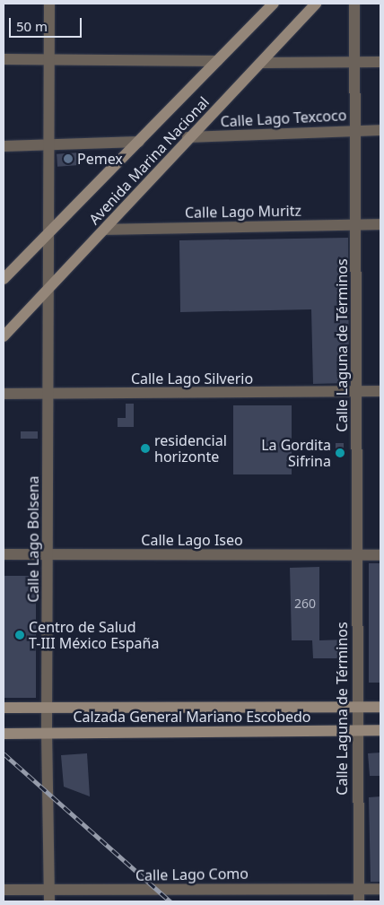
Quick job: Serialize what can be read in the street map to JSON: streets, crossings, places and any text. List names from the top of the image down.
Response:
{
  "streets": {
    "main road": ["Avenida Marina Nacional", "Calzada General Mariano Escobedo"],
    "street": [
      "Calle Lago Texcoco",
      "Calle Lago Muritz",
      "Calle Laguna de Términos",
      "Calle Lago Silverio",
      "Calle Lago Bolsena",
      "Calle Lago Iseo",
      "Calle Lago Como"
    ]
  },
  "crossings": [
    ["Calle Lago Texcoco", "Avenida Marina Nacional"],
    ["Calle Lago Texcoco", "Calle Laguna de Términos"],
    ["Avenida Marina Nacional", "Calle Lago Muritz"],
    ["Avenida Marina Nacional", "Calle Lago Bolsena"],
    ["Calle Lago Muritz", "Calle Laguna de Términos"],
    ["Calle Laguna de Términos", "Calle Lago Silverio"],
    ["Calle Laguna de Términos", "Calle Lago Iseo"],
    ["Calle Laguna de Términos", "Calzada General Mariano Escobedo"],
    ["Calle Laguna de Términos", "Calle Lago Como"],
    ["Calle Lago Silverio", "Calle Lago Bolsena"],
    ["Calle Lago Bolsena", "Calle Lago Iseo"],
    ["Calle Lago Bolsena", "Calzada General Mariano Escobedo"],
    ["Calle Lago Bolsena", "Calle Lago Como"]
  ],
  "places": [
    "Pemex",
    "residencial horizonte",
    "La Gordita Sifrina",
    "Centro de Salud T-III México España"
  ],
  "house_numbers": ["260"],
  "scale_bar": "50 m"
}
